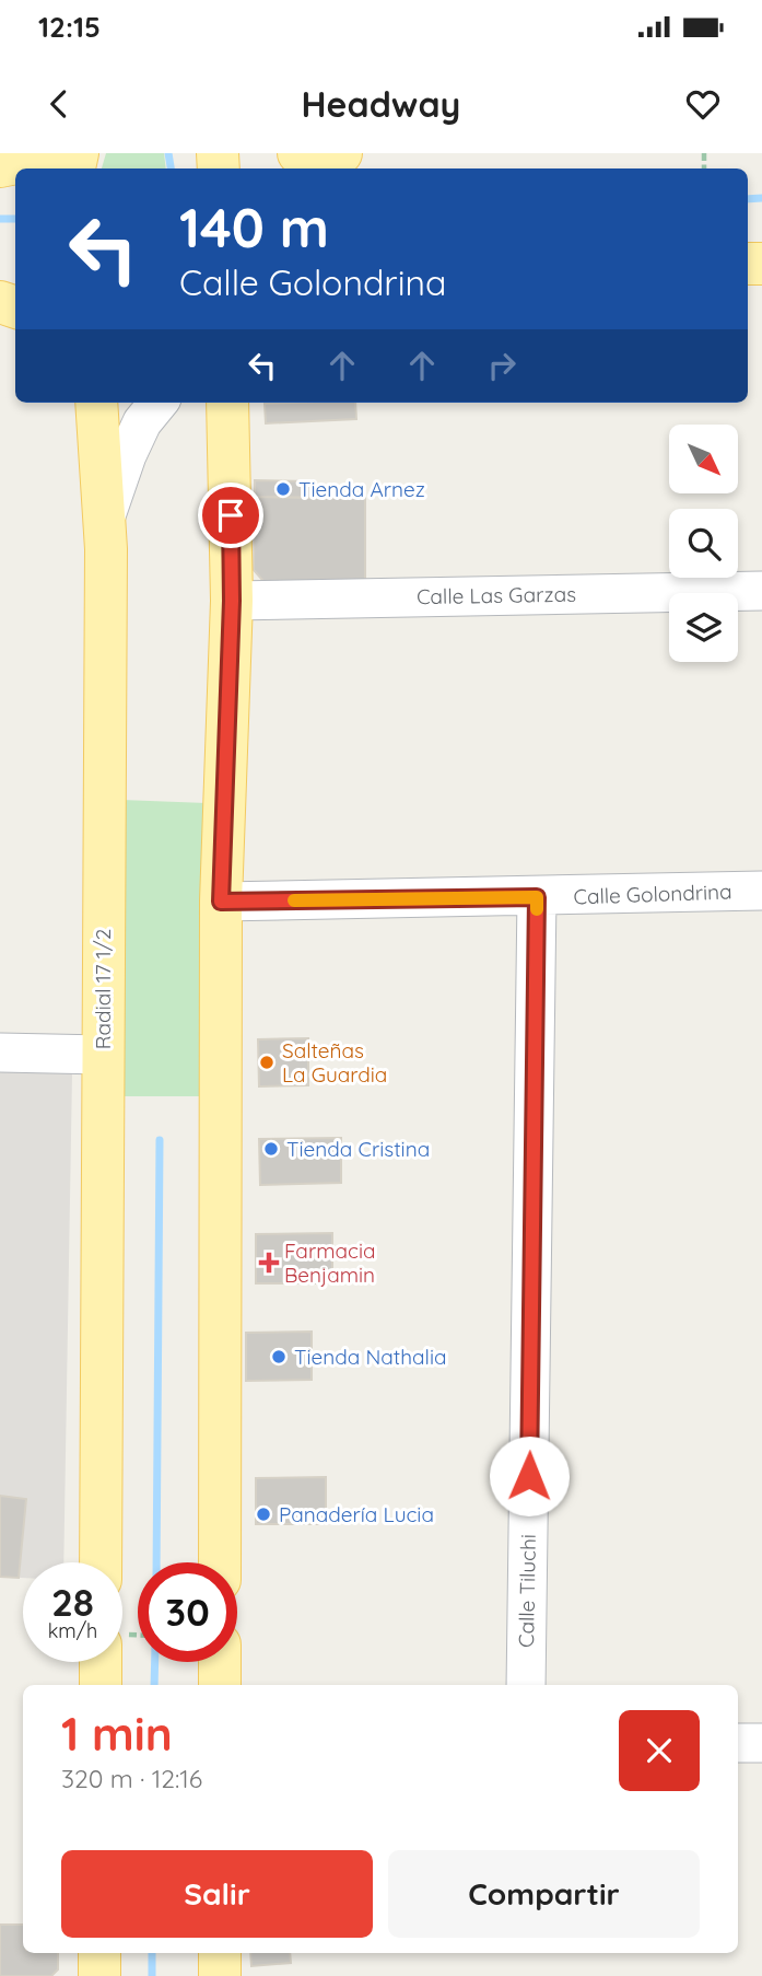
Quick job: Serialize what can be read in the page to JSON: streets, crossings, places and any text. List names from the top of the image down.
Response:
{
  "streets": {
    "main road": ["Radial 17 1/2"],
    "street": ["Calle Las Garzas", "Calle Golondrina", "Calle Tiluchi"]
  },
  "crossings": [
    ["Calle Golondrina", "Calle Tiluchi"]
  ],
  "places": {
    "other": [
      "Tienda Arnez",
      "Salteñas La Guardia",
      "Tienda Cristina",
      "Tienda Nathalia",
      "Panadería Lucia"
    ],
    "health": ["Farmacia Benjamin"]
  },
  "north": "bottom right",
  "page": {
    "status": "12:15",
    "header": "Headway",
    "turn": ["140 m", "Calle Golondrina"],
    "speed": "28 km/h",
    "limit": "30",
    "heading": ["1 min", "320 m · 12:16"],
    "buttons": ["Salir", "Compartir"]
  }
}
